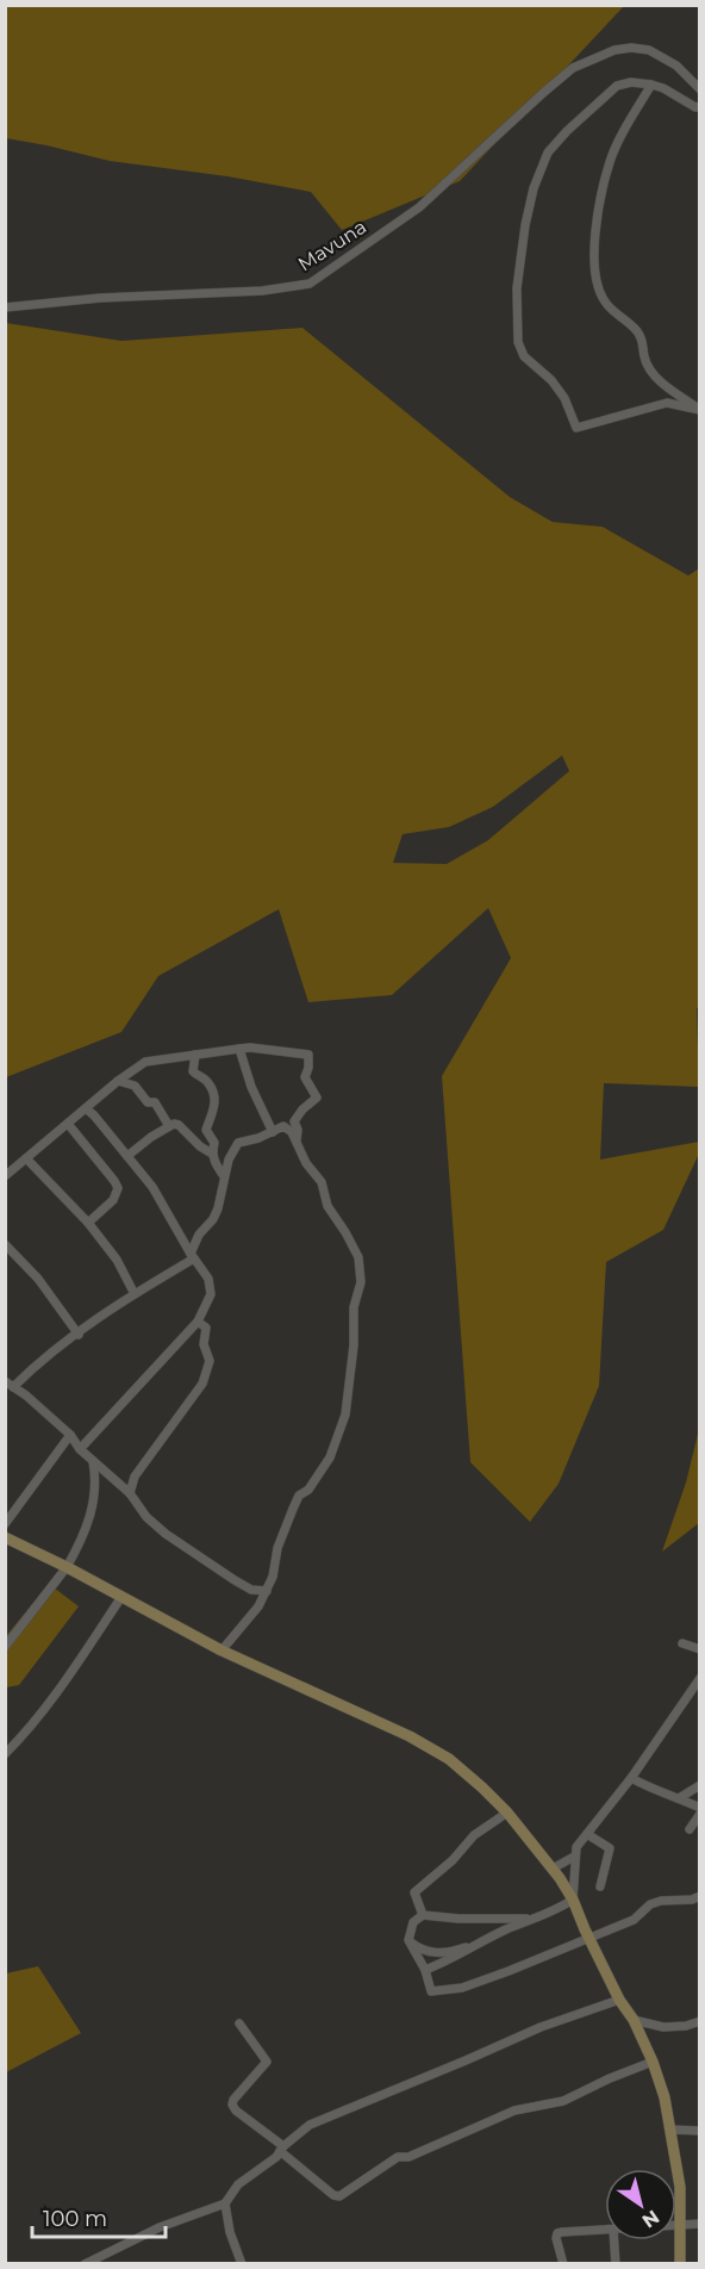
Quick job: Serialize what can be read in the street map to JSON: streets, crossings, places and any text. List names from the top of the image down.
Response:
{
  "streets": {
    "street": ["Mavuna"]
  },
  "scale_bar": "100 m",
  "north": "bottom right"
}
